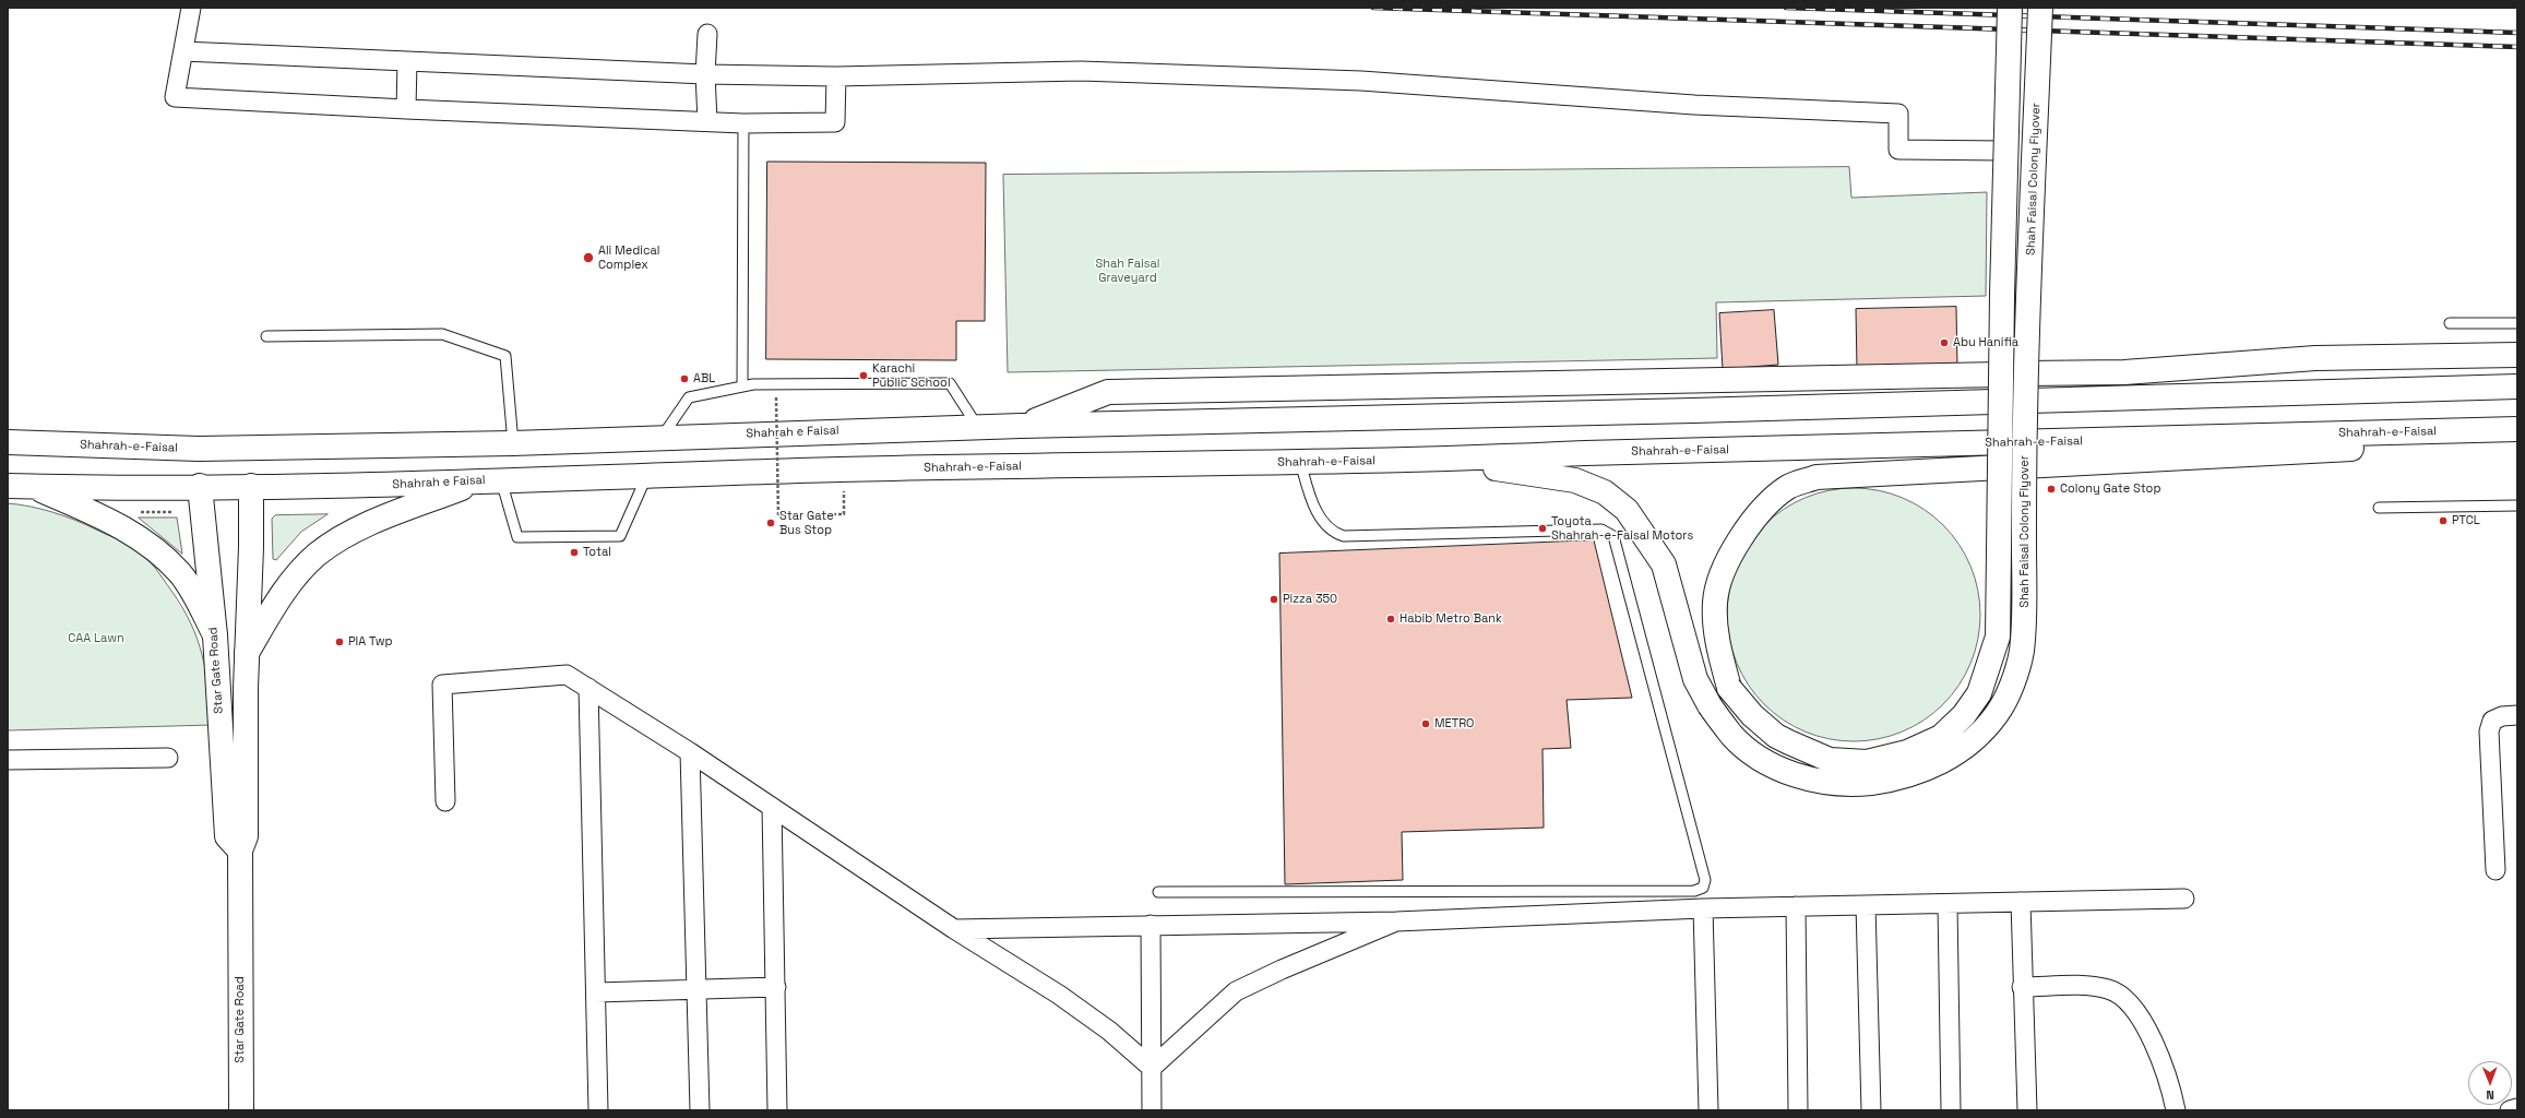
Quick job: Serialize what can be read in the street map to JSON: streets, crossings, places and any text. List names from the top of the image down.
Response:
{
  "streets": {
    "main road": [
      "Shah Faisal Colony Flyover",
      "Shahrah e Faisal",
      "Shahrah-e-Faisal",
      "Star Gate Road"
    ]
  },
  "crossings": [
    ["Shah Faisal Colony Flyover", "Shahrah-e-Faisal"],
    ["Shahrah e Faisal", "Shahrah-e-Faisal"],
    ["Shahrah e Faisal", "Star Gate Road"]
  ],
  "parks": ["Shah Faisal Graveyard", "CAA Lawn"],
  "places": [
    "Ali Medical Complex",
    "Abu Hanifia",
    "Karachi Public School",
    "ABL",
    "Colony Gate Stop",
    "PTCL",
    "Star Gate Bus Stop",
    "Toyota Shahrah-e-Faisal Motors",
    "Total",
    "Pizza 350",
    "Habib Metro Bank",
    "PIA Twp",
    "METRO"
  ],
  "north": "bottom"
}
